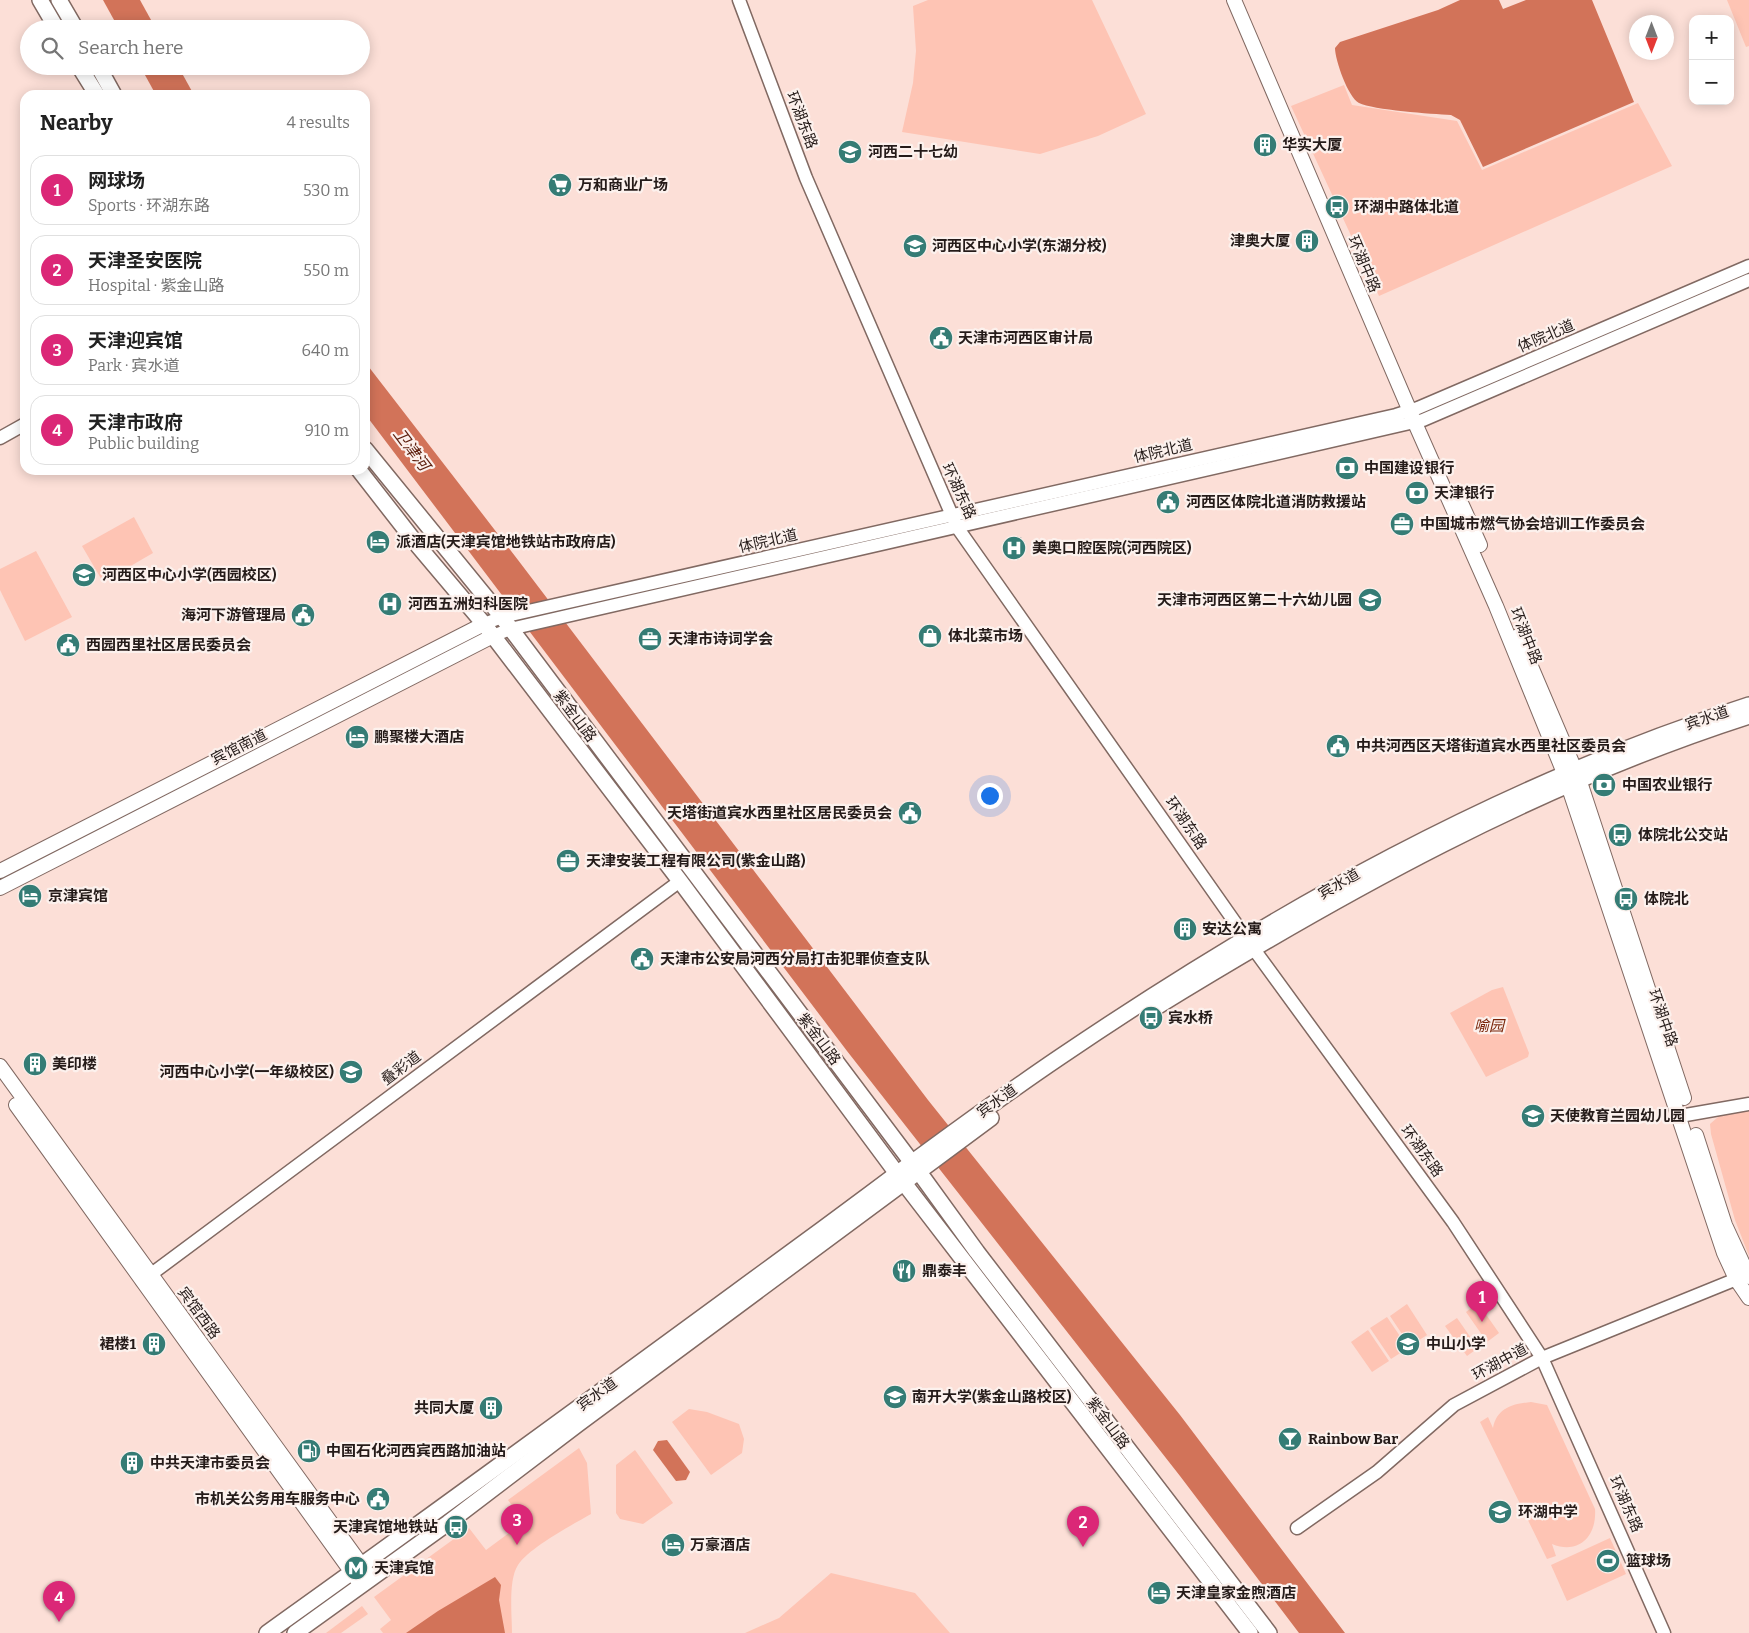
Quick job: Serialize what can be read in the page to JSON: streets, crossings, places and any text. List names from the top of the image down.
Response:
{
  "streets": {
    "main road": [
      "环湖中路",
      "紫金山路",
      "宾水道",
      "宾馆南道",
      "宾馆西路"
    ],
    "street": [
      "环湖东路",
      "体院北道",
      "叠彩道",
      "环湖中道"
    ]
  },
  "crossings": [
    ["环湖东路", "体院北道"],
    ["环湖东路", "宾水道"],
    ["环湖东路", "环湖中道"],
    ["环湖中路", "体院北道"],
    ["环湖中路", "宾水道"],
    ["环湖中路", "环湖中道"],
    ["体院北道", "紫金山路"],
    ["紫金山路", "宾水道"],
    ["紫金山路", "宾馆南道"],
    ["紫金山路", "叠彩道"],
    ["宾水道", "宾馆西路"],
    ["叠彩道", "宾馆西路"]
  ],
  "water": ["卫津河"],
  "parks": ["喻园"],
  "places": {
    "building": [
      "华实大厦",
      "津奥大厦",
      "安达公寓",
      "美印楼",
      "裙楼1",
      "共同大厦",
      "中共天津市委员会"
    ],
    "school or university": [
      "河西二十七幼",
      "河西区中心小学(东湖分校)",
      "河西区中心小学(西园校区)",
      "天津市河西区第二十六幼儿园",
      "河西中心小学(一年级校区)",
      "天使教育兰园幼儿园",
      "中山小学",
      "南开大学(紫金山路校区)",
      "环湖中学"
    ],
    "supermarket": ["万和商业广场"],
    "bus stop": [
      "环湖中路体北道",
      "体院北公交站",
      "体院北",
      "宾水桥",
      "天津宾馆地铁站"
    ],
    "public building": [
      "天津市河西区审计局",
      "河西区体院北道消防救援站",
      "海河下游管理局",
      "西园西里社区居民委员会",
      "中共河西区天塔街道宾水西里社区委员会",
      "天塔街道宾水西里社区居民委员会",
      "天津市公安局河西分局打击犯罪侦查支队",
      "市机关公务用车服务中心"
    ],
    "bank": ["中国建设银行", "天津银行", "中国农业银行"],
    "office": ["中国城市燃气协会培训工作委员会", "天津市诗词学会", "天津安装工程有限公司(紫金山路)"],
    "hotel": [
      "派酒店(天津宾馆地铁站市政府店)",
      "鹏聚楼大酒店",
      "京津宾馆",
      "万豪酒店",
      "天津皇家金煦酒店"
    ],
    "hospital": ["美奥口腔医院(河西院区)", "河西五洲妇科医院"],
    "shop": ["体北菜市场"],
    "restaurant": ["鼎泰丰"],
    "bar": ["Rainbow Bar"],
    "fuel station": ["中国石化河西宾西路加油站"],
    "sports": ["篮球场"],
    "metro station": ["天津宾馆"]
  },
  "north": "bottom",
  "page": {
    "map_buttons": ["+", "−"],
    "search": "Search here",
    "heading": ["Nearby", "4 results"],
    "list": [
      {
        "mark": "1",
        "name": "网球场",
        "note": "Sports · 环湖东路",
        "value": "530 m"
      },
      {
        "mark": "2",
        "name": "天津圣安医院",
        "note": "Hospital · 紫金山路",
        "value": "550 m"
      },
      {
        "mark": "3",
        "name": "天津迎宾馆",
        "note": "Park · 宾水道",
        "value": "640 m"
      },
      {
        "mark": "4",
        "name": "天津市政府",
        "note": "Public building",
        "value": "910 m"
      }
    ],
    "pins": [
      "1",
      "3",
      "2",
      "4"
    ]
  }
}
